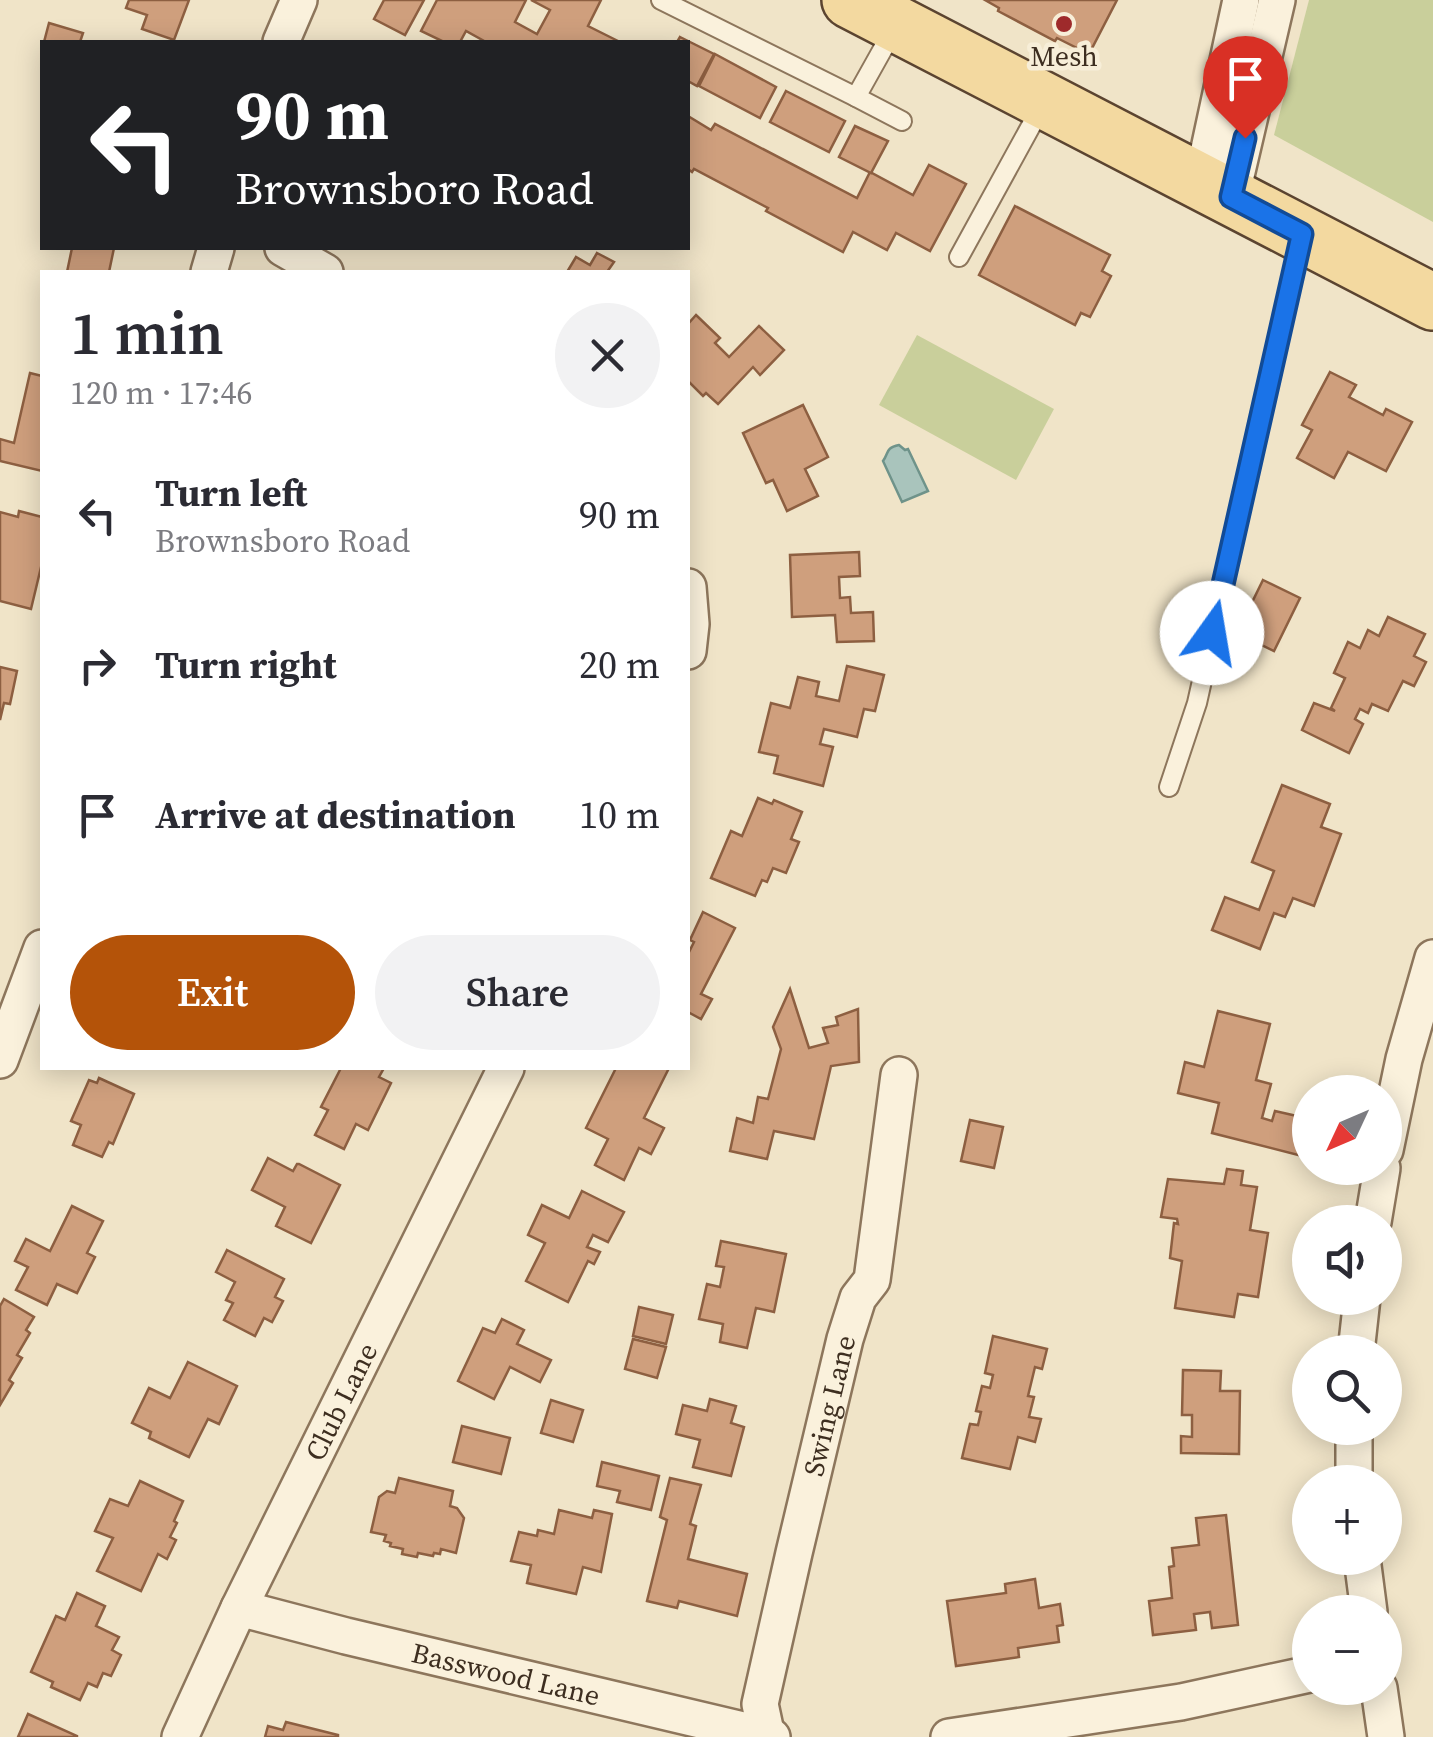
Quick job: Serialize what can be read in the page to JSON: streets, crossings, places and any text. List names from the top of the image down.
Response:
{
  "streets": {
    "street": ["Club Lane", "Swing Lane", "Basswood Lane"]
  },
  "crossings": [
    ["Club Lane", "Basswood Lane"],
    ["Swing Lane", "Basswood Lane"]
  ],
  "places": ["Mesh"],
  "north": "bottom left",
  "page": {
    "turn": ["90 m", "Brownsboro Road"],
    "heading": ["1 min", "120 m · 17:46"],
    "list": [
      {
        "name": "Turn left",
        "note": "Brownsboro Road",
        "value": "90 m"
      },
      {
        "name": "Turn right",
        "value": "20 m"
      },
      {
        "name": "Arrive at destination",
        "value": "10 m"
      }
    ],
    "buttons": ["Exit", "Share"],
    "map_buttons": ["+", "−"]
  }
}
